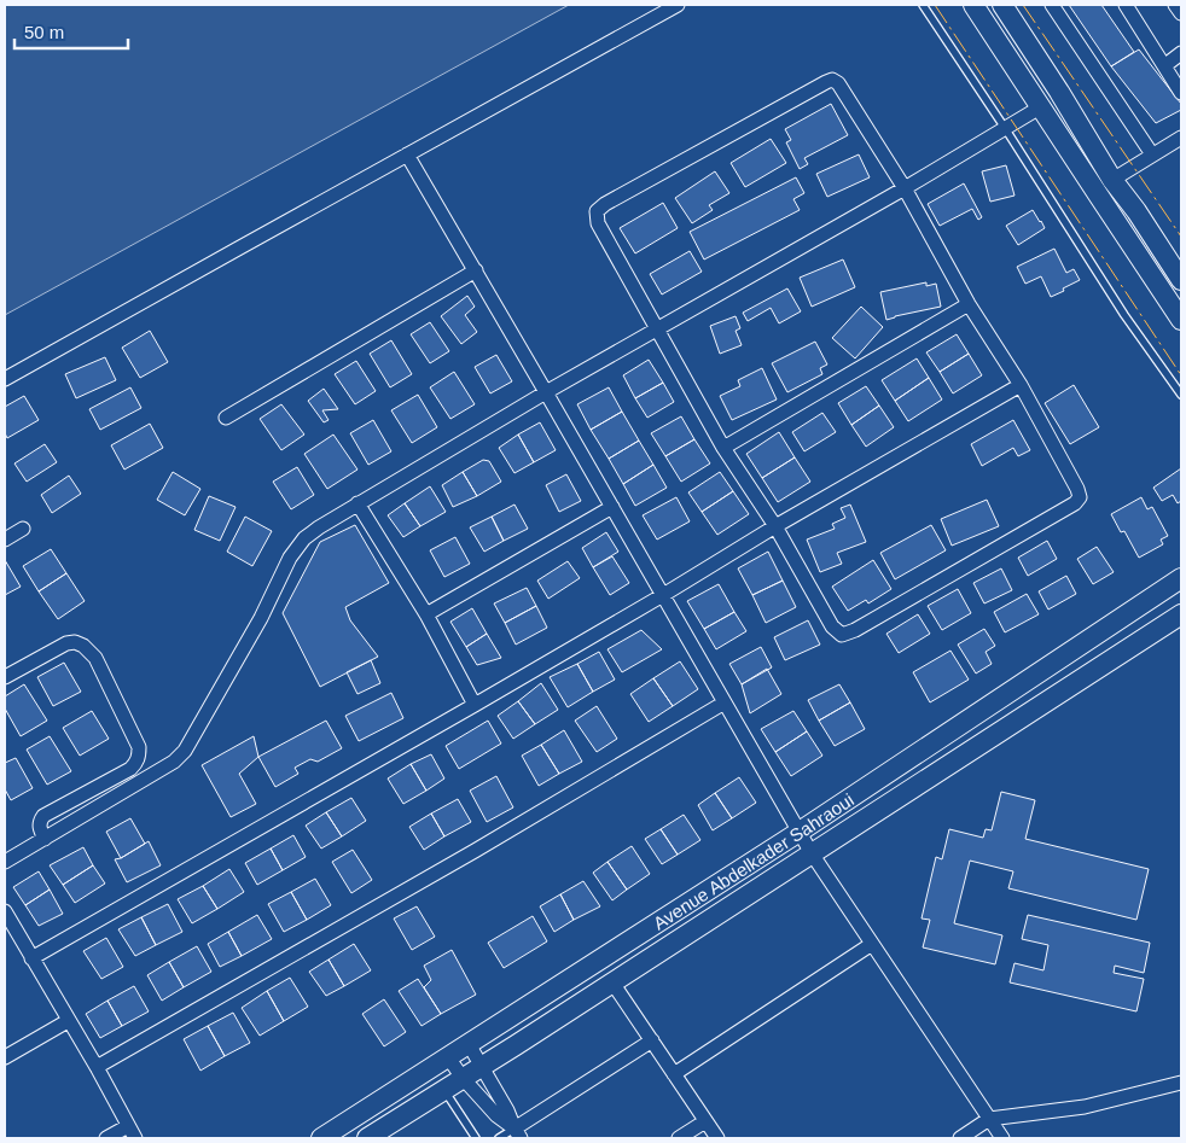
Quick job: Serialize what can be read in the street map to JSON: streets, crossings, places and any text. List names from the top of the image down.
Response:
{
  "streets": {
    "main road": ["Avenue Abdelkader Sahraoui"]
  },
  "scale_bar": "50 m"
}
